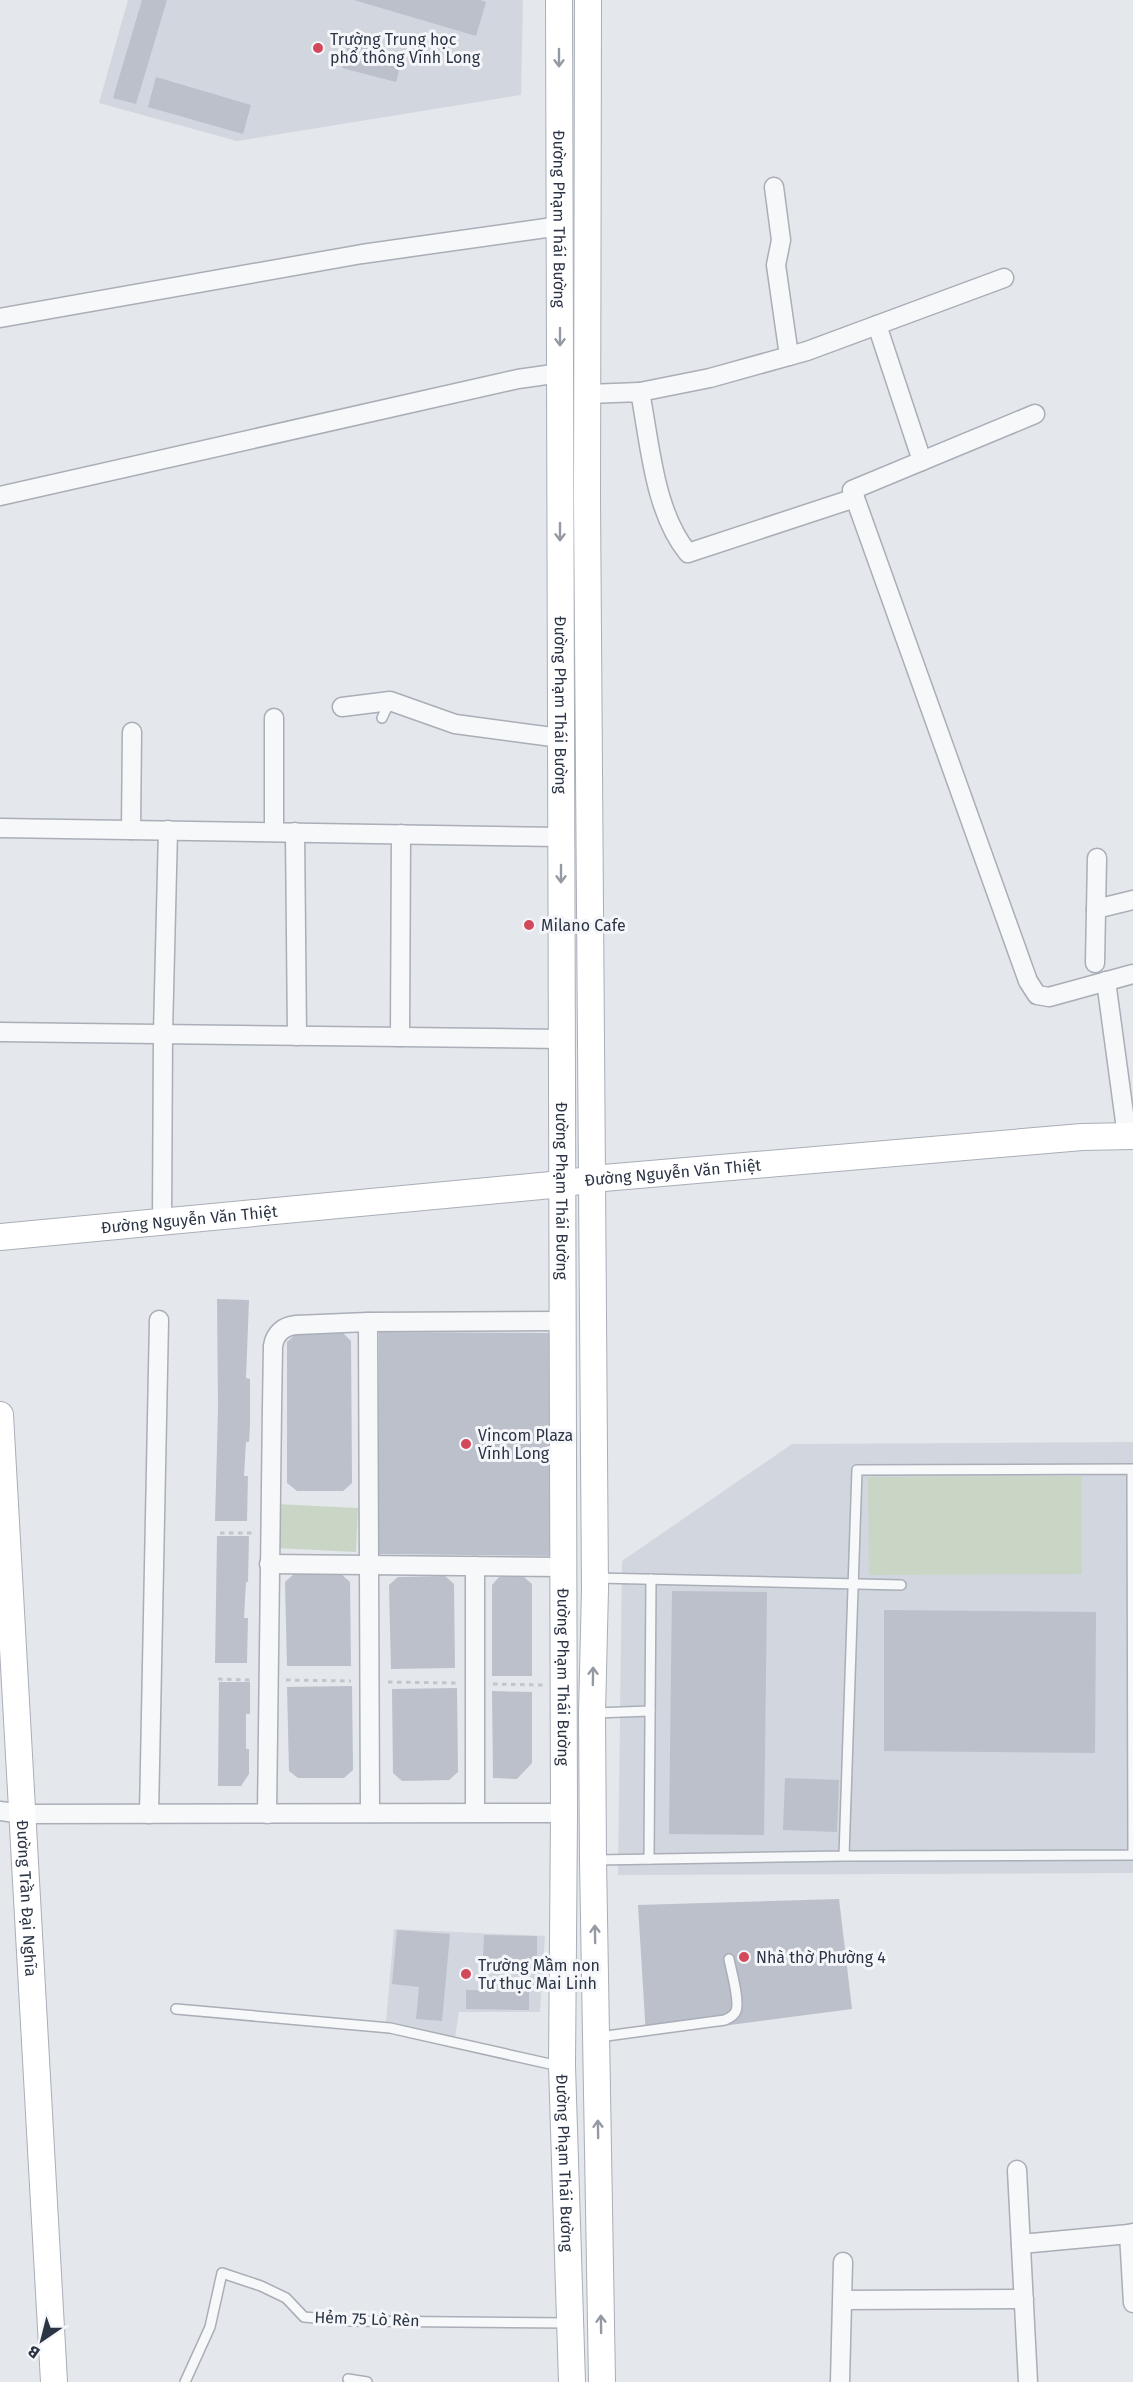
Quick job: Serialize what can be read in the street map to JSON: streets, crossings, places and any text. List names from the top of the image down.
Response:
{
  "streets": {
    "main road": ["Đường Phạm Thái Bường", "Đường Nguyễn Văn Thiệt", "Đường Trần Đại Nghĩa"],
    "lane": ["Hẻm 75 Lò Rèn"]
  },
  "crossings": [
    ["Đường Phạm Thái Bường", "Đường Nguyễn Văn Thiệt"],
    ["Đường Phạm Thái Bường", "Hẻm 75 Lò Rèn"]
  ],
  "places": [
    "Trường Trung học phổ thông Vĩnh Long",
    "Milano Cafe",
    "Vincom Plaza Vĩnh Long",
    "Nhà thờ Phường 4",
    "Trường Mầm non Tư thục Mai Linh"
  ],
  "north": "bottom left"
}
